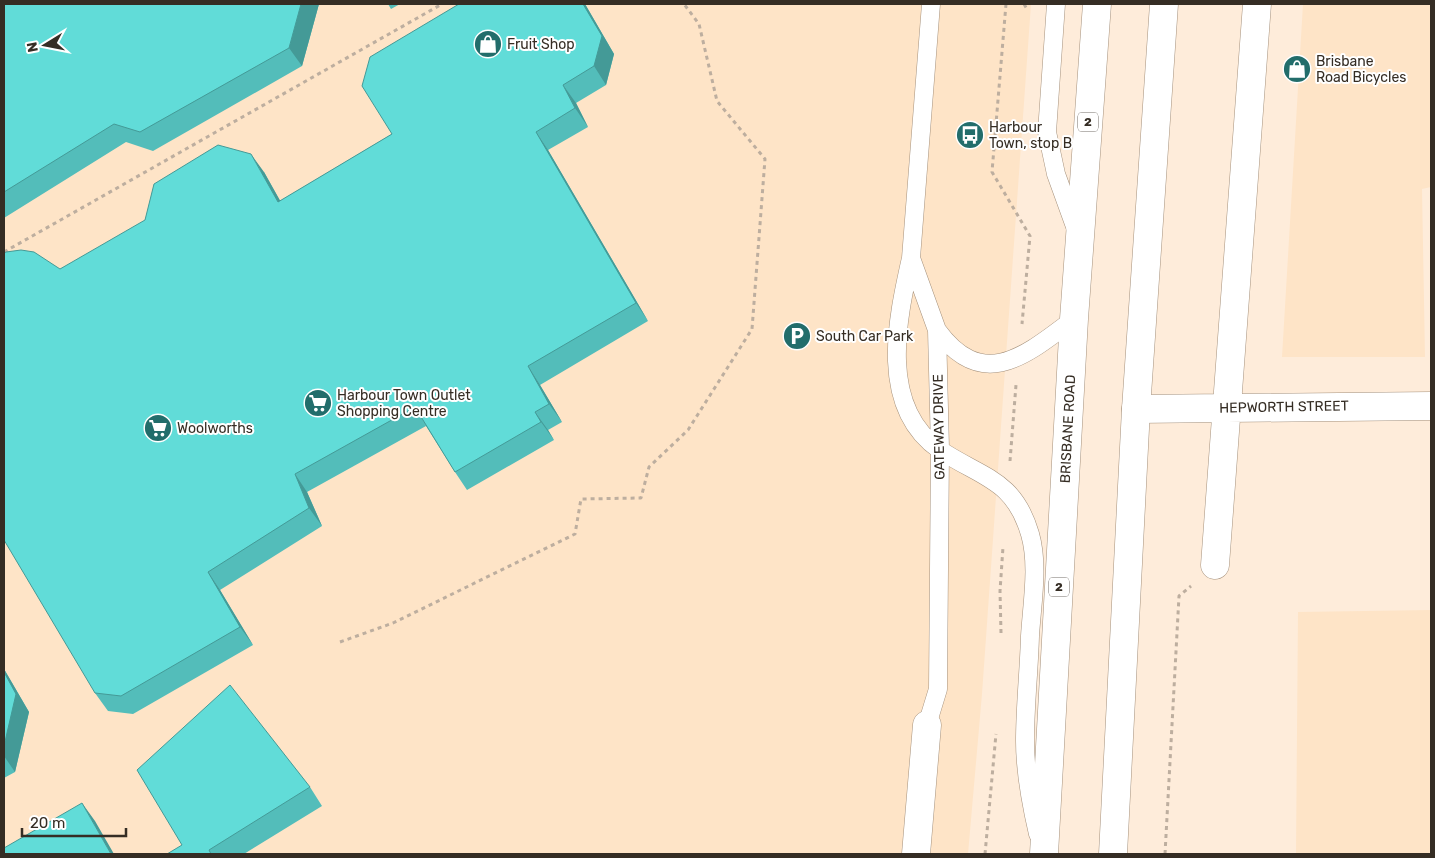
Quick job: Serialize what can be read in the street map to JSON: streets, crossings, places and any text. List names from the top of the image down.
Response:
{
  "streets": {
    "main road": [
      "2",
      "HEPWORTH STREET",
      "GATEWAY DRIVE",
      "BRISBANE ROAD"
    ]
  },
  "places": {
    "shop": ["Fruit Shop", "Brisbane Road Bicycles"],
    "bus stop": ["Harbour Town, stop B"],
    "parking": ["South Car Park"],
    "supermarket": ["Harbour Town Outlet Shopping Centre", "Woolworths"]
  },
  "scale_bar": "20 m",
  "north": "left"
}
